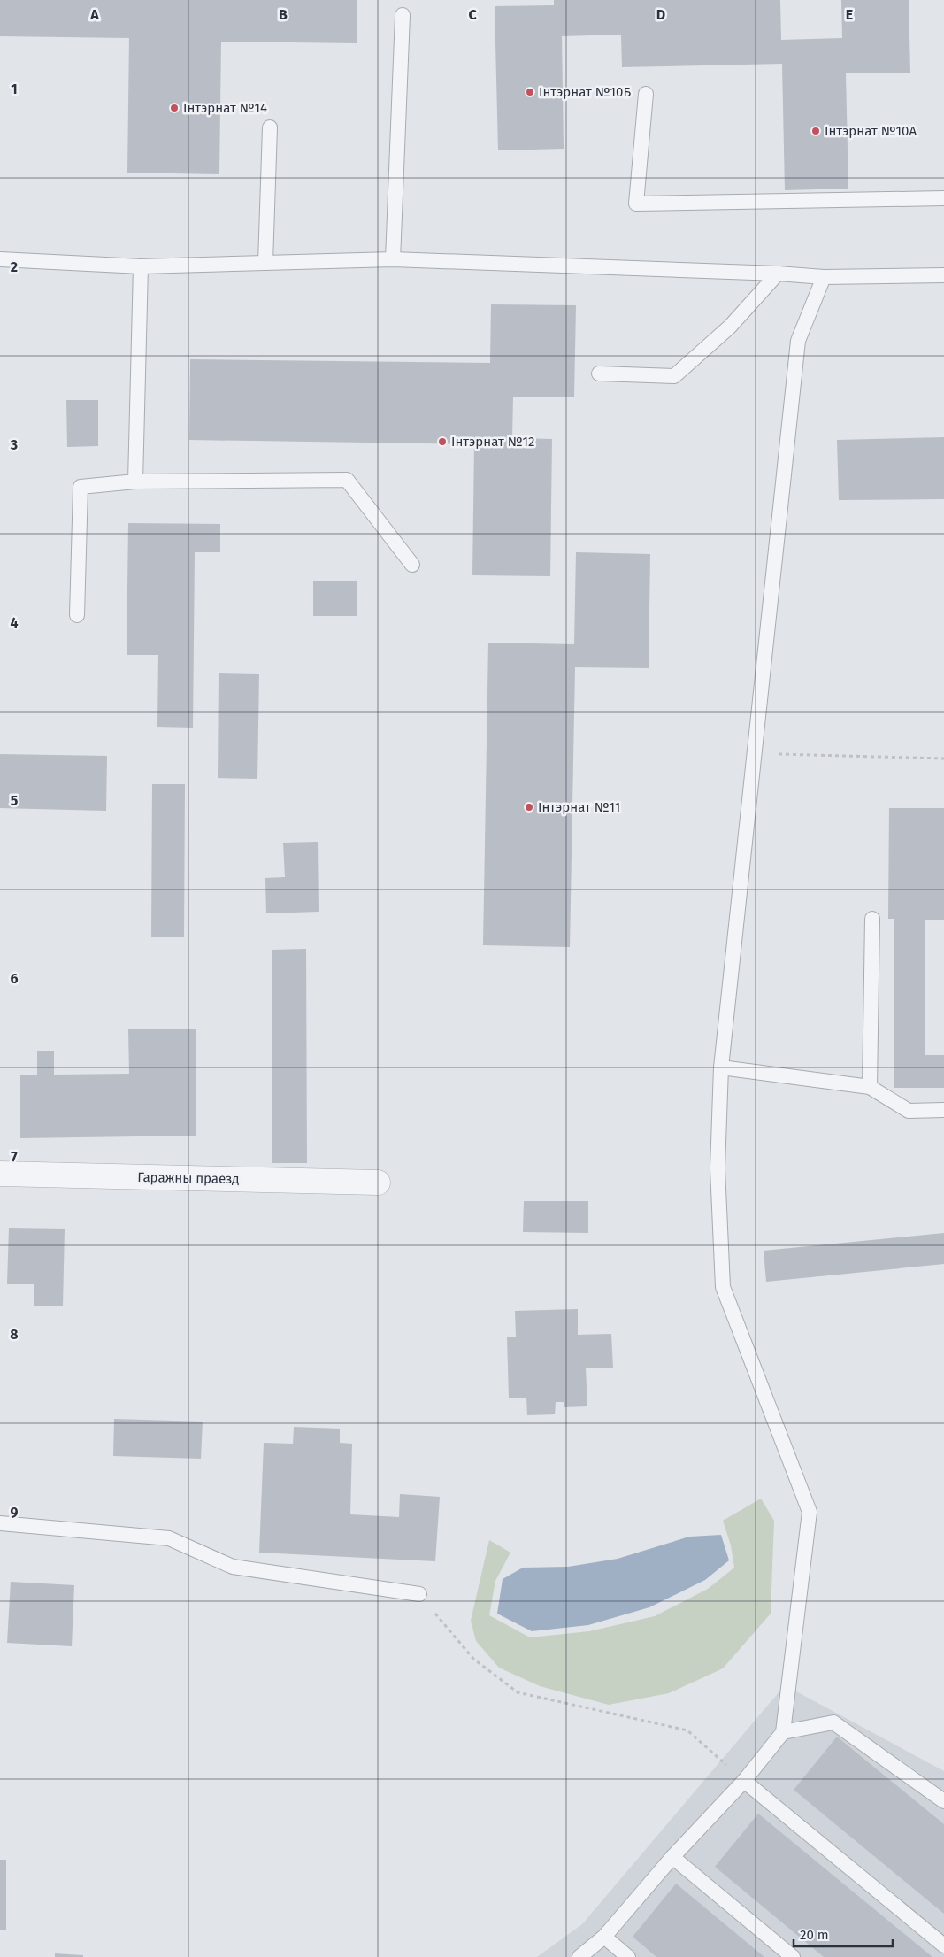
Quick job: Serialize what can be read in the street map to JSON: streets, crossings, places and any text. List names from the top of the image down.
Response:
{
  "streets": {
    "street": ["Гаражны праезд"]
  },
  "places": [
    "Інтэрнат №10Б",
    "Інтэрнат №14",
    "Інтэрнат №10А",
    "Інтэрнат №12",
    "Інтэрнат №11"
  ],
  "scale_bar": "20 m",
  "grid": {
    "columns": [
      "A",
      "B",
      "C",
      "D",
      "E"
    ],
    "rows": [
      "1",
      "2",
      "3",
      "4",
      "5",
      "6",
      "7",
      "8",
      "9"
    ]
  }
}
